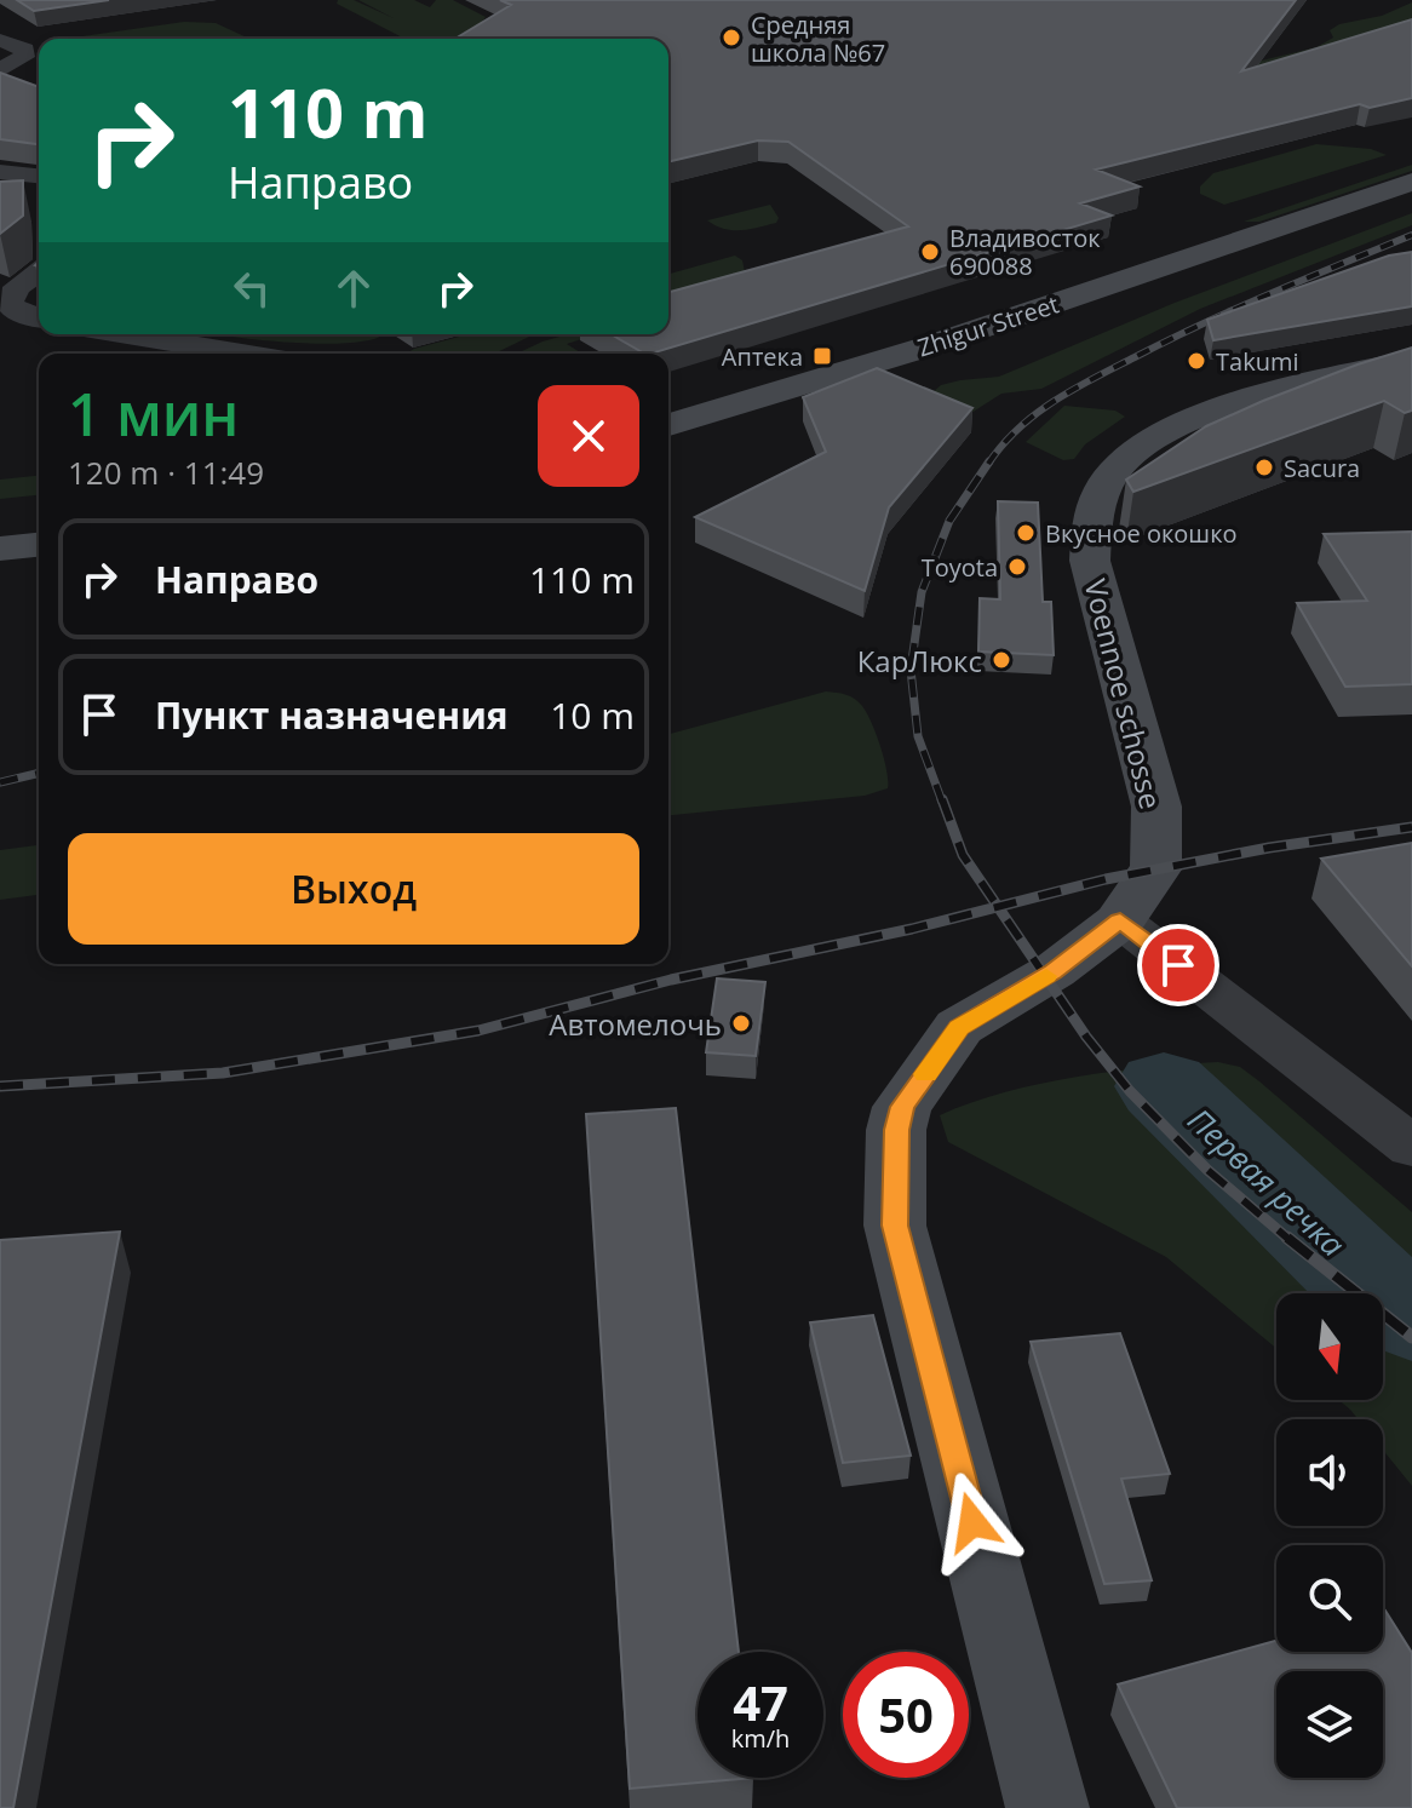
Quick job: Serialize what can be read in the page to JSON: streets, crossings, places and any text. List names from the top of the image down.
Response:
{
  "streets": {
    "main road": ["Zhigur Street", "Voennoe schosse"]
  },
  "water": ["Первая речка"],
  "places": {
    "other": [
      "Средняя школа №67",
      "Владивосток 690088",
      "Takumi",
      "Sacura",
      "Вкусное окошко",
      "Toyota",
      "КарЛюкс",
      "Автомелочь"
    ],
    "transit": ["Аптека"]
  },
  "north": "bottom",
  "page": {
    "turn": ["110 m", "Направо"],
    "heading": ["1 мин", "120 m · 11:49"],
    "list": [
      {
        "name": "Направо",
        "value": "110 m"
      },
      {
        "name": "Пункт назначения",
        "value": "10 m"
      }
    ],
    "buttons": "Выход",
    "speed": "47 km/h",
    "limit": "50"
  }
}
